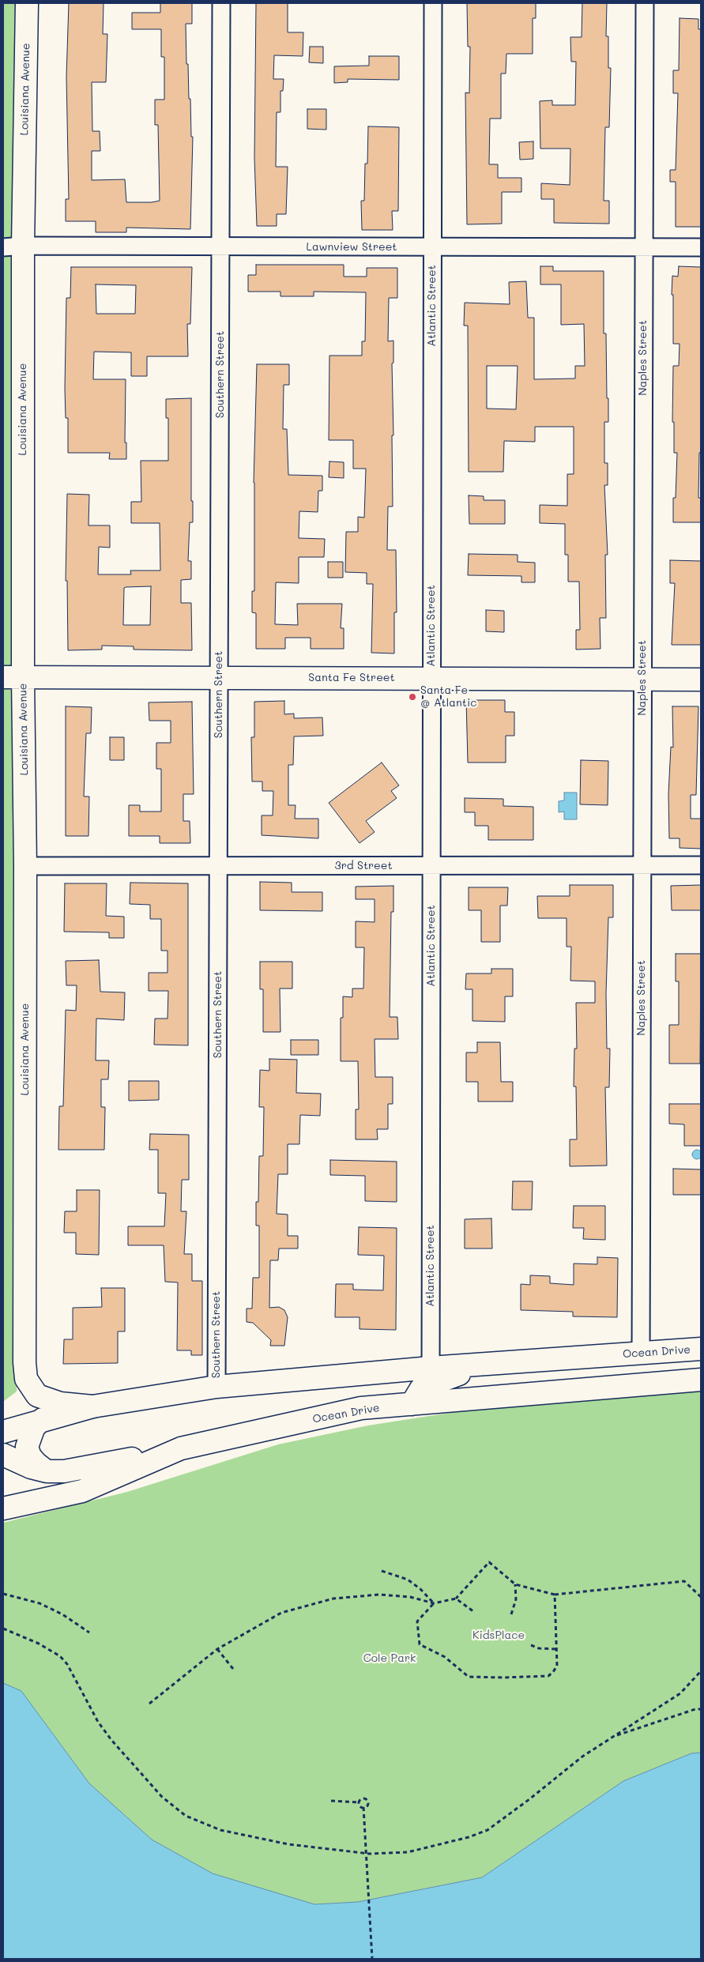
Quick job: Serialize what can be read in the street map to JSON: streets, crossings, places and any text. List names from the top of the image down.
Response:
{
  "streets": {
    "main road": ["Louisiana Avenue", "Santa Fe Street", "Ocean Drive"],
    "street": [
      "Lawnview Street",
      "Atlantic Street",
      "Naples Street",
      "Southern Street",
      "3rd Street"
    ]
  },
  "crossings": [
    ["Louisiana Avenue", "Lawnview Street"],
    ["Louisiana Avenue", "Santa Fe Street"],
    ["Louisiana Avenue", "3rd Street"],
    ["Louisiana Avenue", "Ocean Drive"],
    ["Lawnview Street", "Atlantic Street"],
    ["Lawnview Street", "Naples Street"],
    ["Lawnview Street", "Southern Street"],
    ["Atlantic Street", "Santa Fe Street"],
    ["Atlantic Street", "3rd Street"],
    ["Atlantic Street", "Ocean Drive"],
    ["Naples Street", "Santa Fe Street"],
    ["Naples Street", "3rd Street"],
    ["Naples Street", "Ocean Drive"],
    ["Southern Street", "Santa Fe Street"],
    ["Southern Street", "3rd Street"],
    ["Southern Street", "Ocean Drive"]
  ],
  "parks": ["KidsPlace", "Cole Park"],
  "places": ["Santa Fe @ Atlantic"]
}
